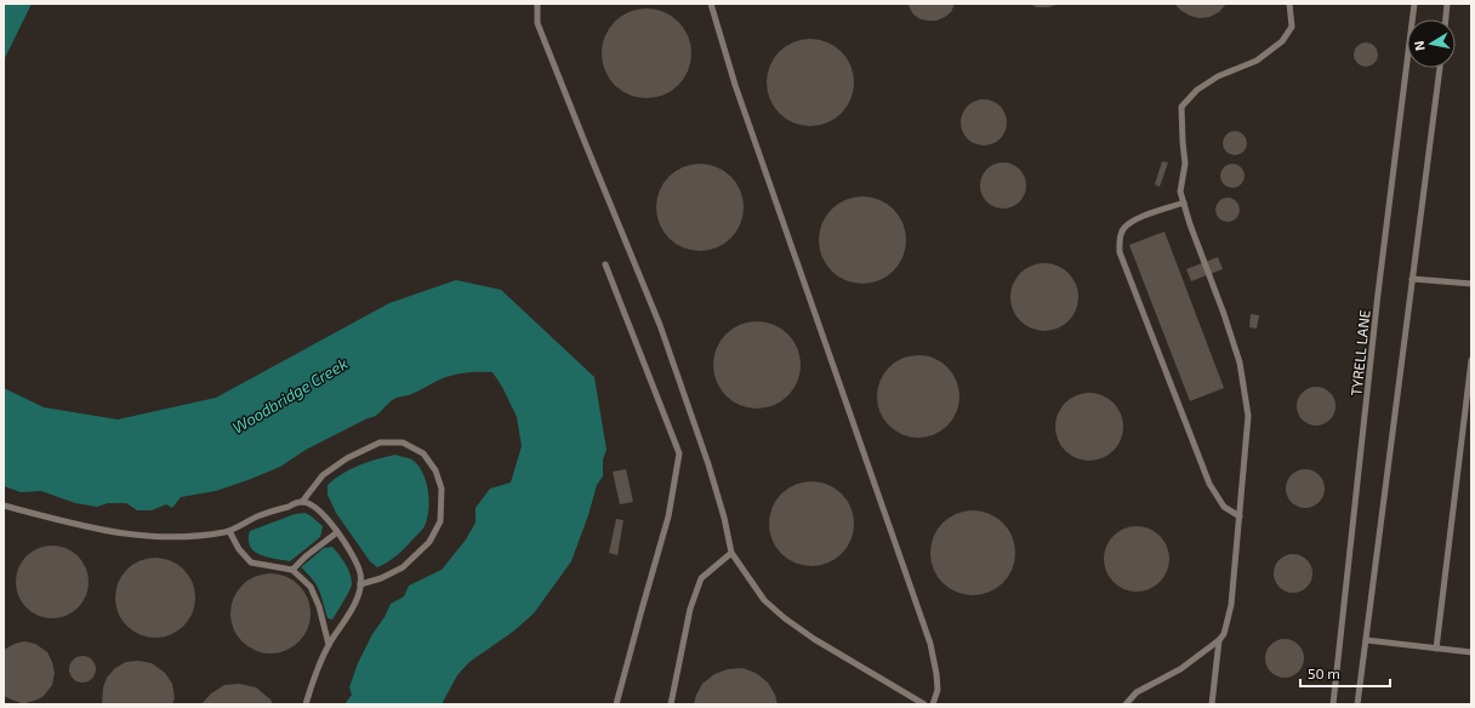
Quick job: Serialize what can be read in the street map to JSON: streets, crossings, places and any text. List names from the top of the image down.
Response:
{
  "streets": {
    "lane": ["TYRELL LANE"]
  },
  "water": ["Woodbridge Creek"],
  "scale_bar": "50 m",
  "north": "left"
}
